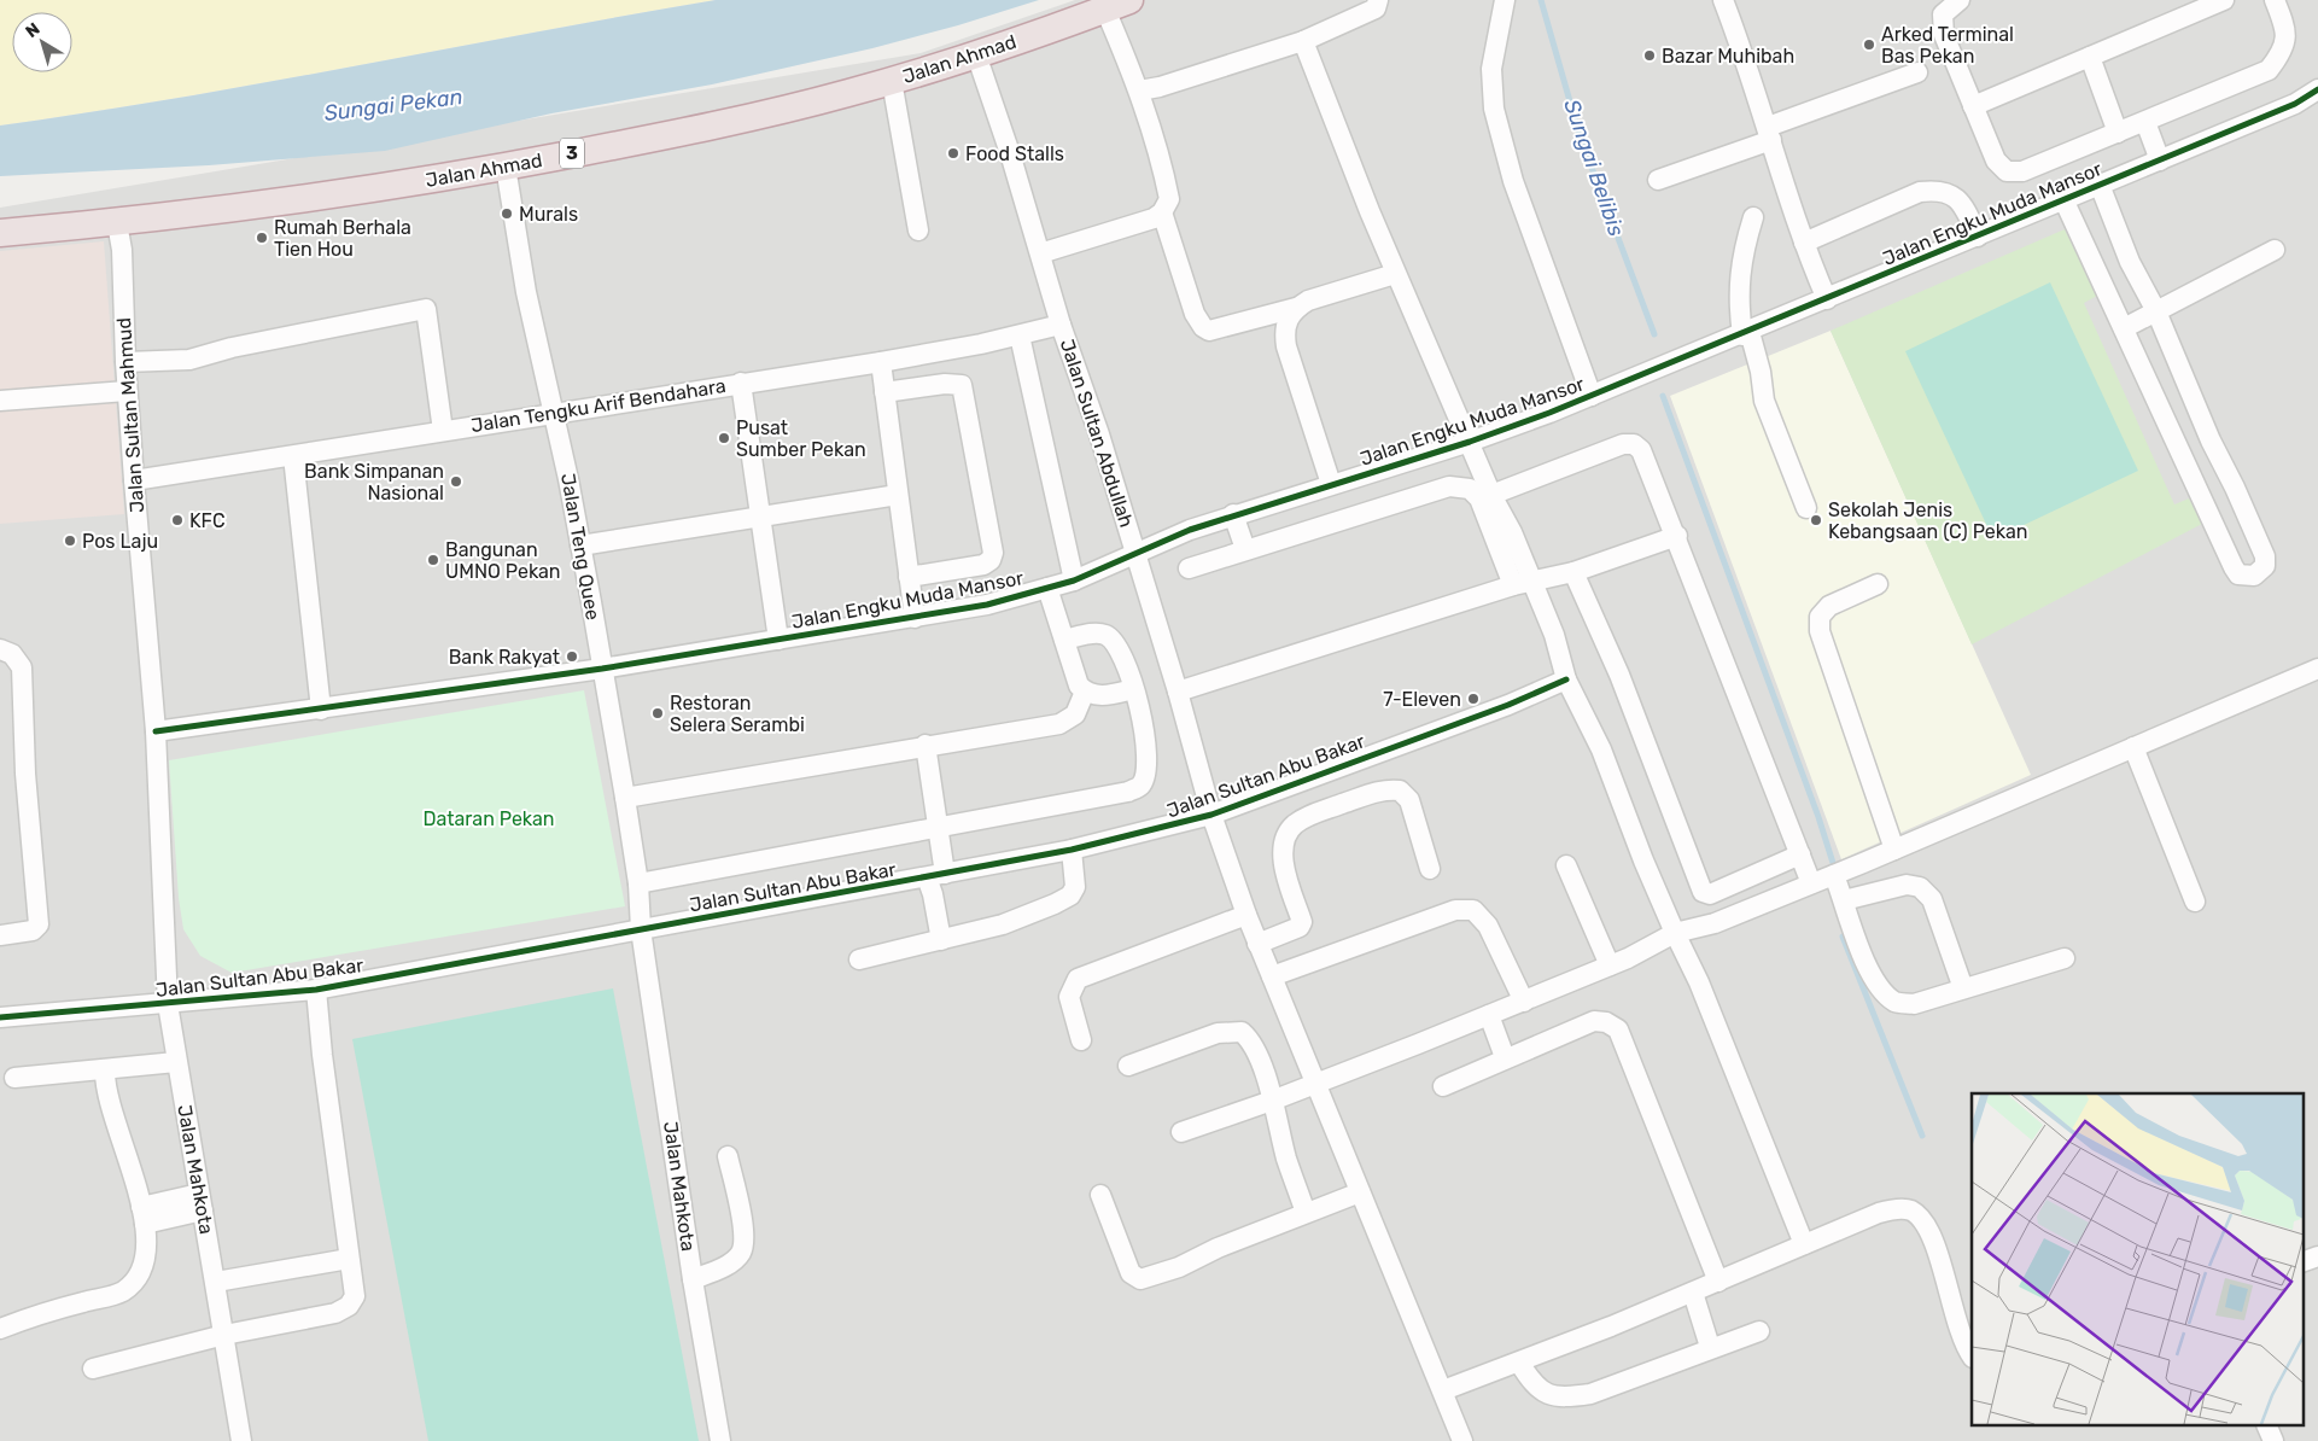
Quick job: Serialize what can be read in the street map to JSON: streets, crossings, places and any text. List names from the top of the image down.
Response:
{
  "streets": {
    "highway": ["Jalan Ahmad", "3"],
    "street": [
      "Jalan Engku Muda Mansor",
      "Jalan Tengku Arif Bendahara",
      "Jalan Sultan Mahmud",
      "Jalan Sultan Abdullah",
      "Jalan Teng Quee",
      "Jalan Sultan Abu Bakar",
      "Jalan Mahkota"
    ]
  },
  "crossings": [
    ["Jalan Ahmad", "Jalan Sultan Mahmud"],
    ["Jalan Ahmad", "Jalan Sultan Abdullah"],
    ["Jalan Ahmad", "Jalan Teng Quee"],
    ["Jalan Engku Muda Mansor", "Jalan Sultan Mahmud"],
    ["Jalan Engku Muda Mansor", "Jalan Sultan Abdullah"],
    ["Jalan Engku Muda Mansor", "Jalan Teng Quee"],
    ["Jalan Tengku Arif Bendahara", "Jalan Sultan Mahmud"],
    ["Jalan Tengku Arif Bendahara", "Jalan Sultan Abdullah"],
    ["Jalan Tengku Arif Bendahara", "Jalan Teng Quee"],
    ["Jalan Sultan Mahmud", "Jalan Sultan Abu Bakar"],
    ["Jalan Sultan Mahmud", "Jalan Mahkota"],
    ["Jalan Sultan Abdullah", "Jalan Sultan Abu Bakar"],
    ["Jalan Teng Quee", "Jalan Sultan Abu Bakar"],
    ["Jalan Teng Quee", "Jalan Mahkota"],
    ["Jalan Sultan Abu Bakar", "Jalan Mahkota"]
  ],
  "water": ["Sungai Pekan", "Sungai Belibis"],
  "parks": ["Dataran Pekan"],
  "places": [
    "Arked Terminal Bas Pekan",
    "Bazar Muhibah",
    "Food Stalls",
    "Murals",
    "Rumah Berhala Tien Hou",
    "Pusat Sumber Pekan",
    "Bank Simpanan Nasional",
    "KFC",
    "Sekolah Jenis Kebangsaan (C) Pekan",
    "Pos Laju",
    "Bangunan UMNO Pekan",
    "Bank Rakyat",
    "7-Eleven",
    "Restoran Selera Serambi"
  ],
  "north": "top left"
}
